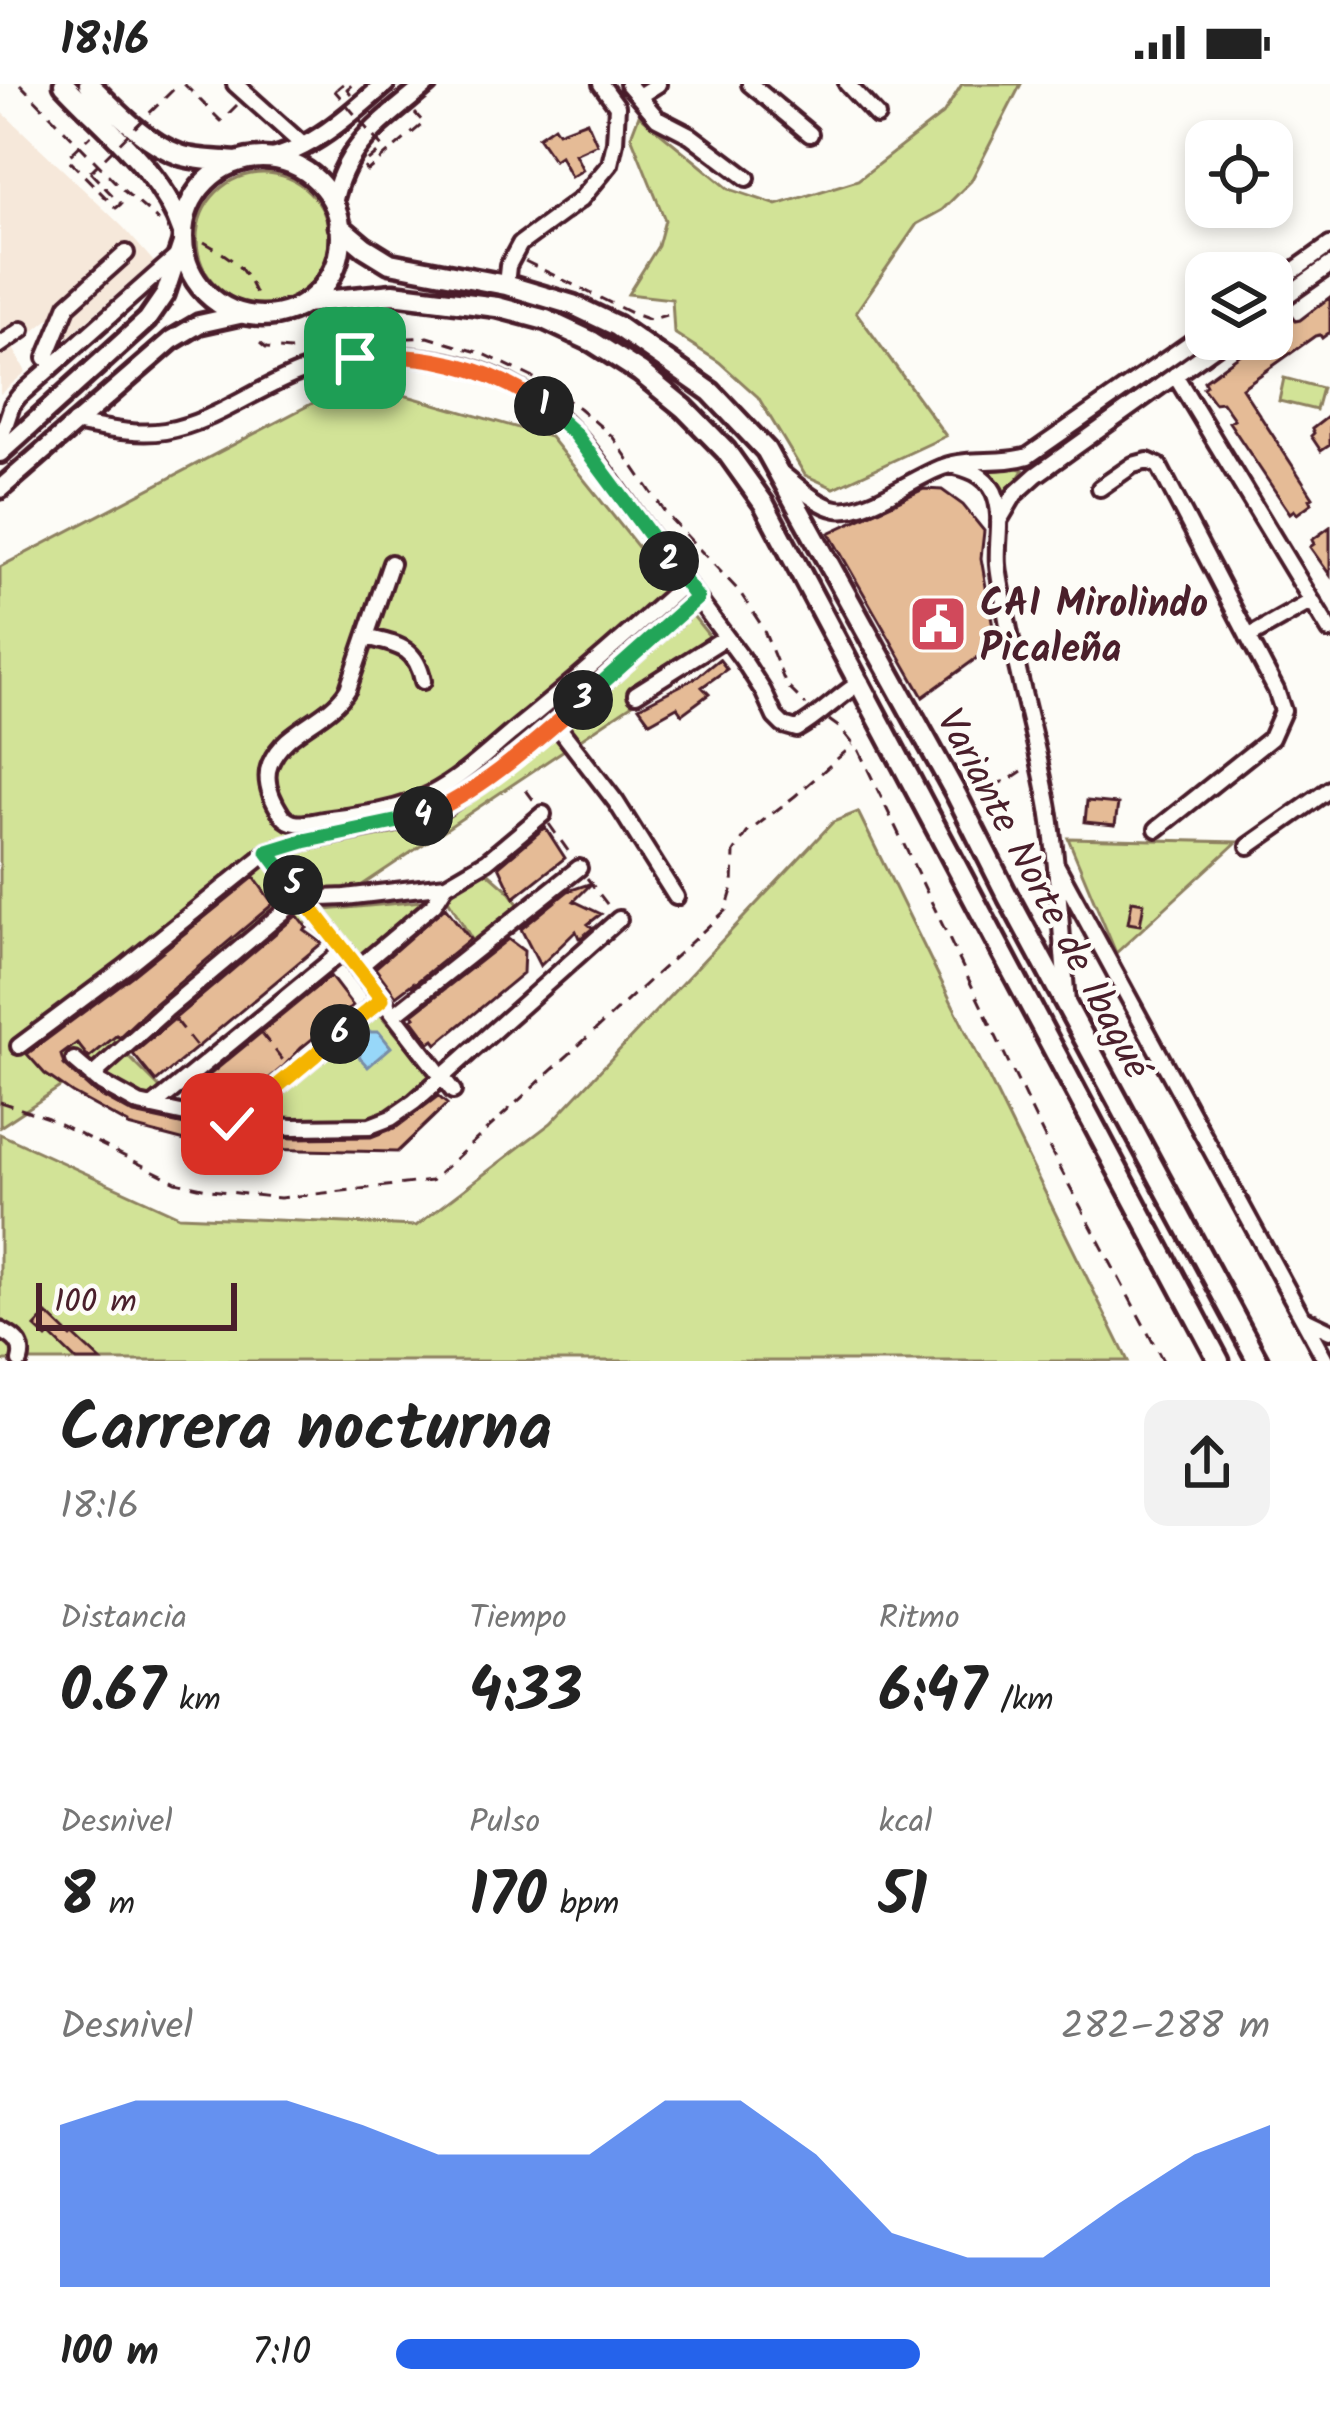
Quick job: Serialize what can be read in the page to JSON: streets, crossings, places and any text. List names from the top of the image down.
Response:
{
  "streets": {
    "highway": ["Variante Norte de Ibagué"]
  },
  "places": {
    "public building": ["CAI Mirolindo Picaleña"]
  },
  "scale_bar": "100 m",
  "page": {
    "status": "18:16",
    "pins": [
      "1",
      "2",
      "3",
      "4",
      "5",
      "6"
    ],
    "scale": "100 m",
    "heading": ["Carrera nocturna", "18:16"],
    "stats": [
      ["Distancia", "0.67 km"],
      ["Tiempo", "4:33"],
      ["Ritmo", "6:47 /km"],
      ["Desnivel", "8 m"],
      ["Pulso", "170 bpm"],
      ["kcal", "51"]
    ],
    "chart": ["Desnivel", "282–288 m"],
    "list": [
      {
        "name": "100 m",
        "note": "7:10"
      }
    ]
  }
}
